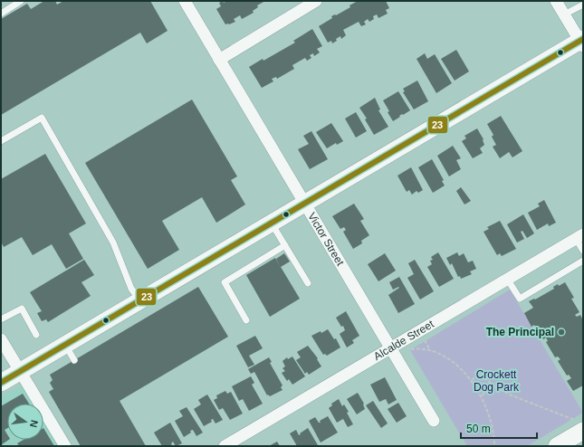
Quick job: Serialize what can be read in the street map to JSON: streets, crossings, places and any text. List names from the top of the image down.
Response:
{
  "streets": {
    "street": ["Victor Street", "Alcalde Street"]
  },
  "crossings": [
    ["Victor Street", "Alcalde Street"]
  ],
  "parks": ["Crockett Dog Park"],
  "places": ["The Principal"],
  "lines": ["transit line 23"],
  "scale_bar": "50 m",
  "north": "right"
}
